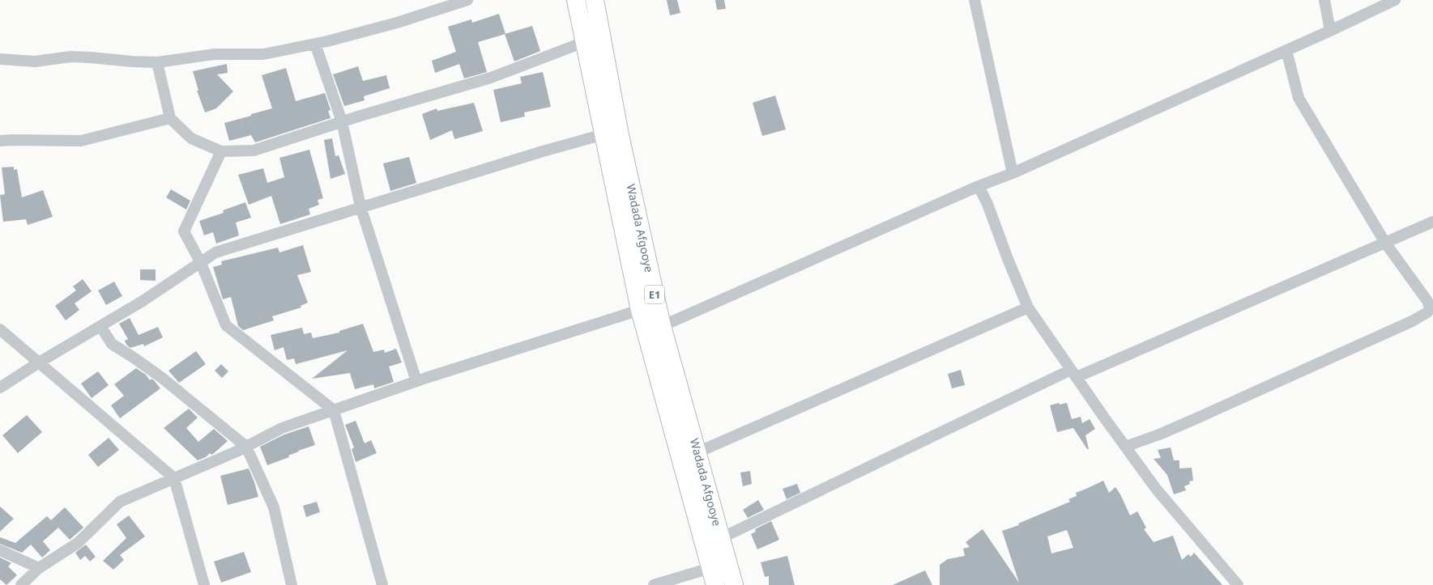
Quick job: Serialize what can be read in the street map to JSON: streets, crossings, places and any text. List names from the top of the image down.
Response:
{
  "streets": {
    "highway": ["Wadada Afgooye", "E1"]
  }
}
